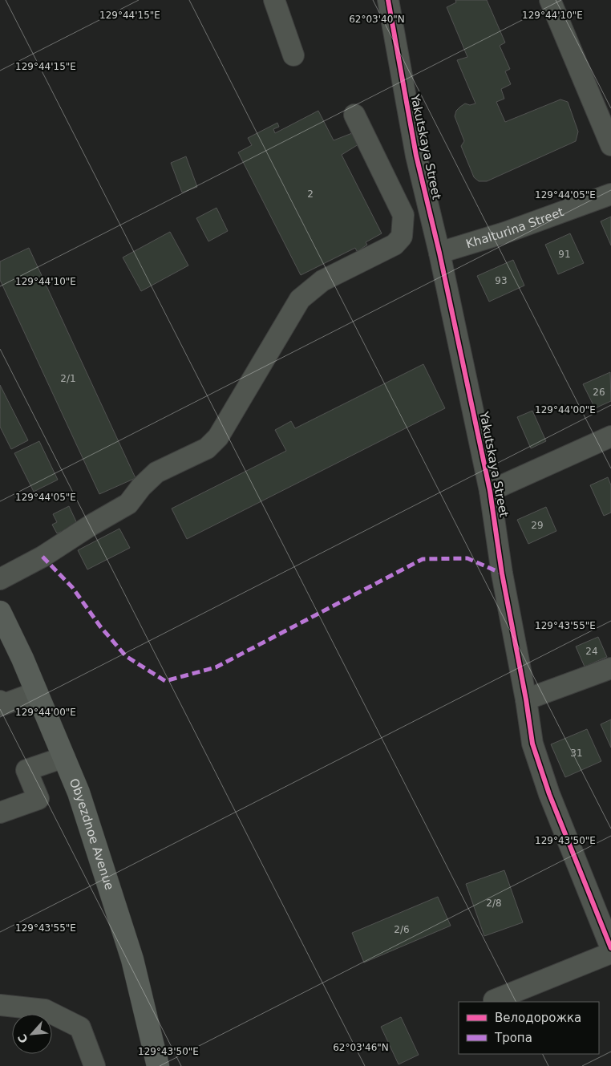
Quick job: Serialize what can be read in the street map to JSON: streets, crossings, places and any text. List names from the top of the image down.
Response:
{
  "streets": {
    "main road": ["Obyezdnoe Avenue"],
    "street": ["Yakutskaya Street", "Khalturina Street"]
  },
  "crossings": [
    ["Yakutskaya Street", "Khalturina Street"]
  ],
  "house_numbers": [
    "2",
    "91",
    "93",
    "2/1",
    "26",
    "29",
    "24",
    "31",
    "2/8",
    "2/6"
  ],
  "legend": ["Велодорожка", "Тропа"],
  "north": "bottom left",
  "coordinates": [
    "129°44'10\"E",
    "129°44'15\"E",
    "62°03'40\"N",
    "129°44'05\"E",
    "129°44'00\"E",
    "129°43'55\"E",
    "129°43'50\"E",
    "62°03'46\"N"
  ]
}
